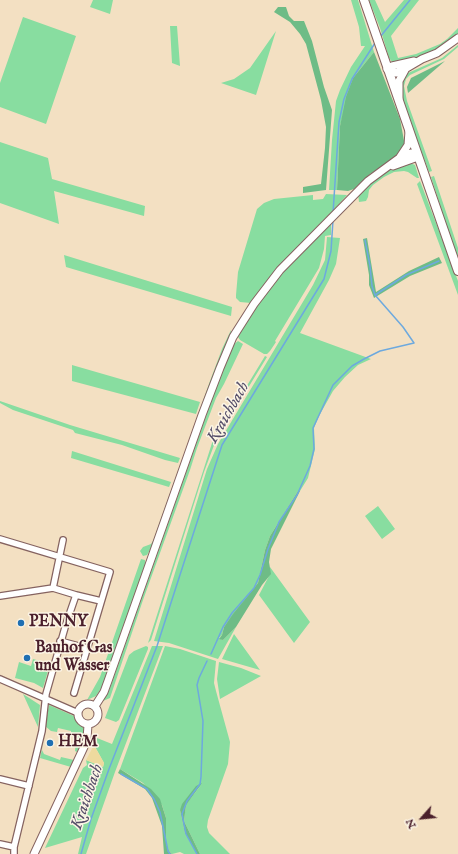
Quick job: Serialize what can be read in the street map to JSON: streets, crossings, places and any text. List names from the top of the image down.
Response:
{
  "water": ["Kraichbach"],
  "places": ["PENNY", "Bauhof Gas und Wasser", "HEM"],
  "north": "bottom left"
}
